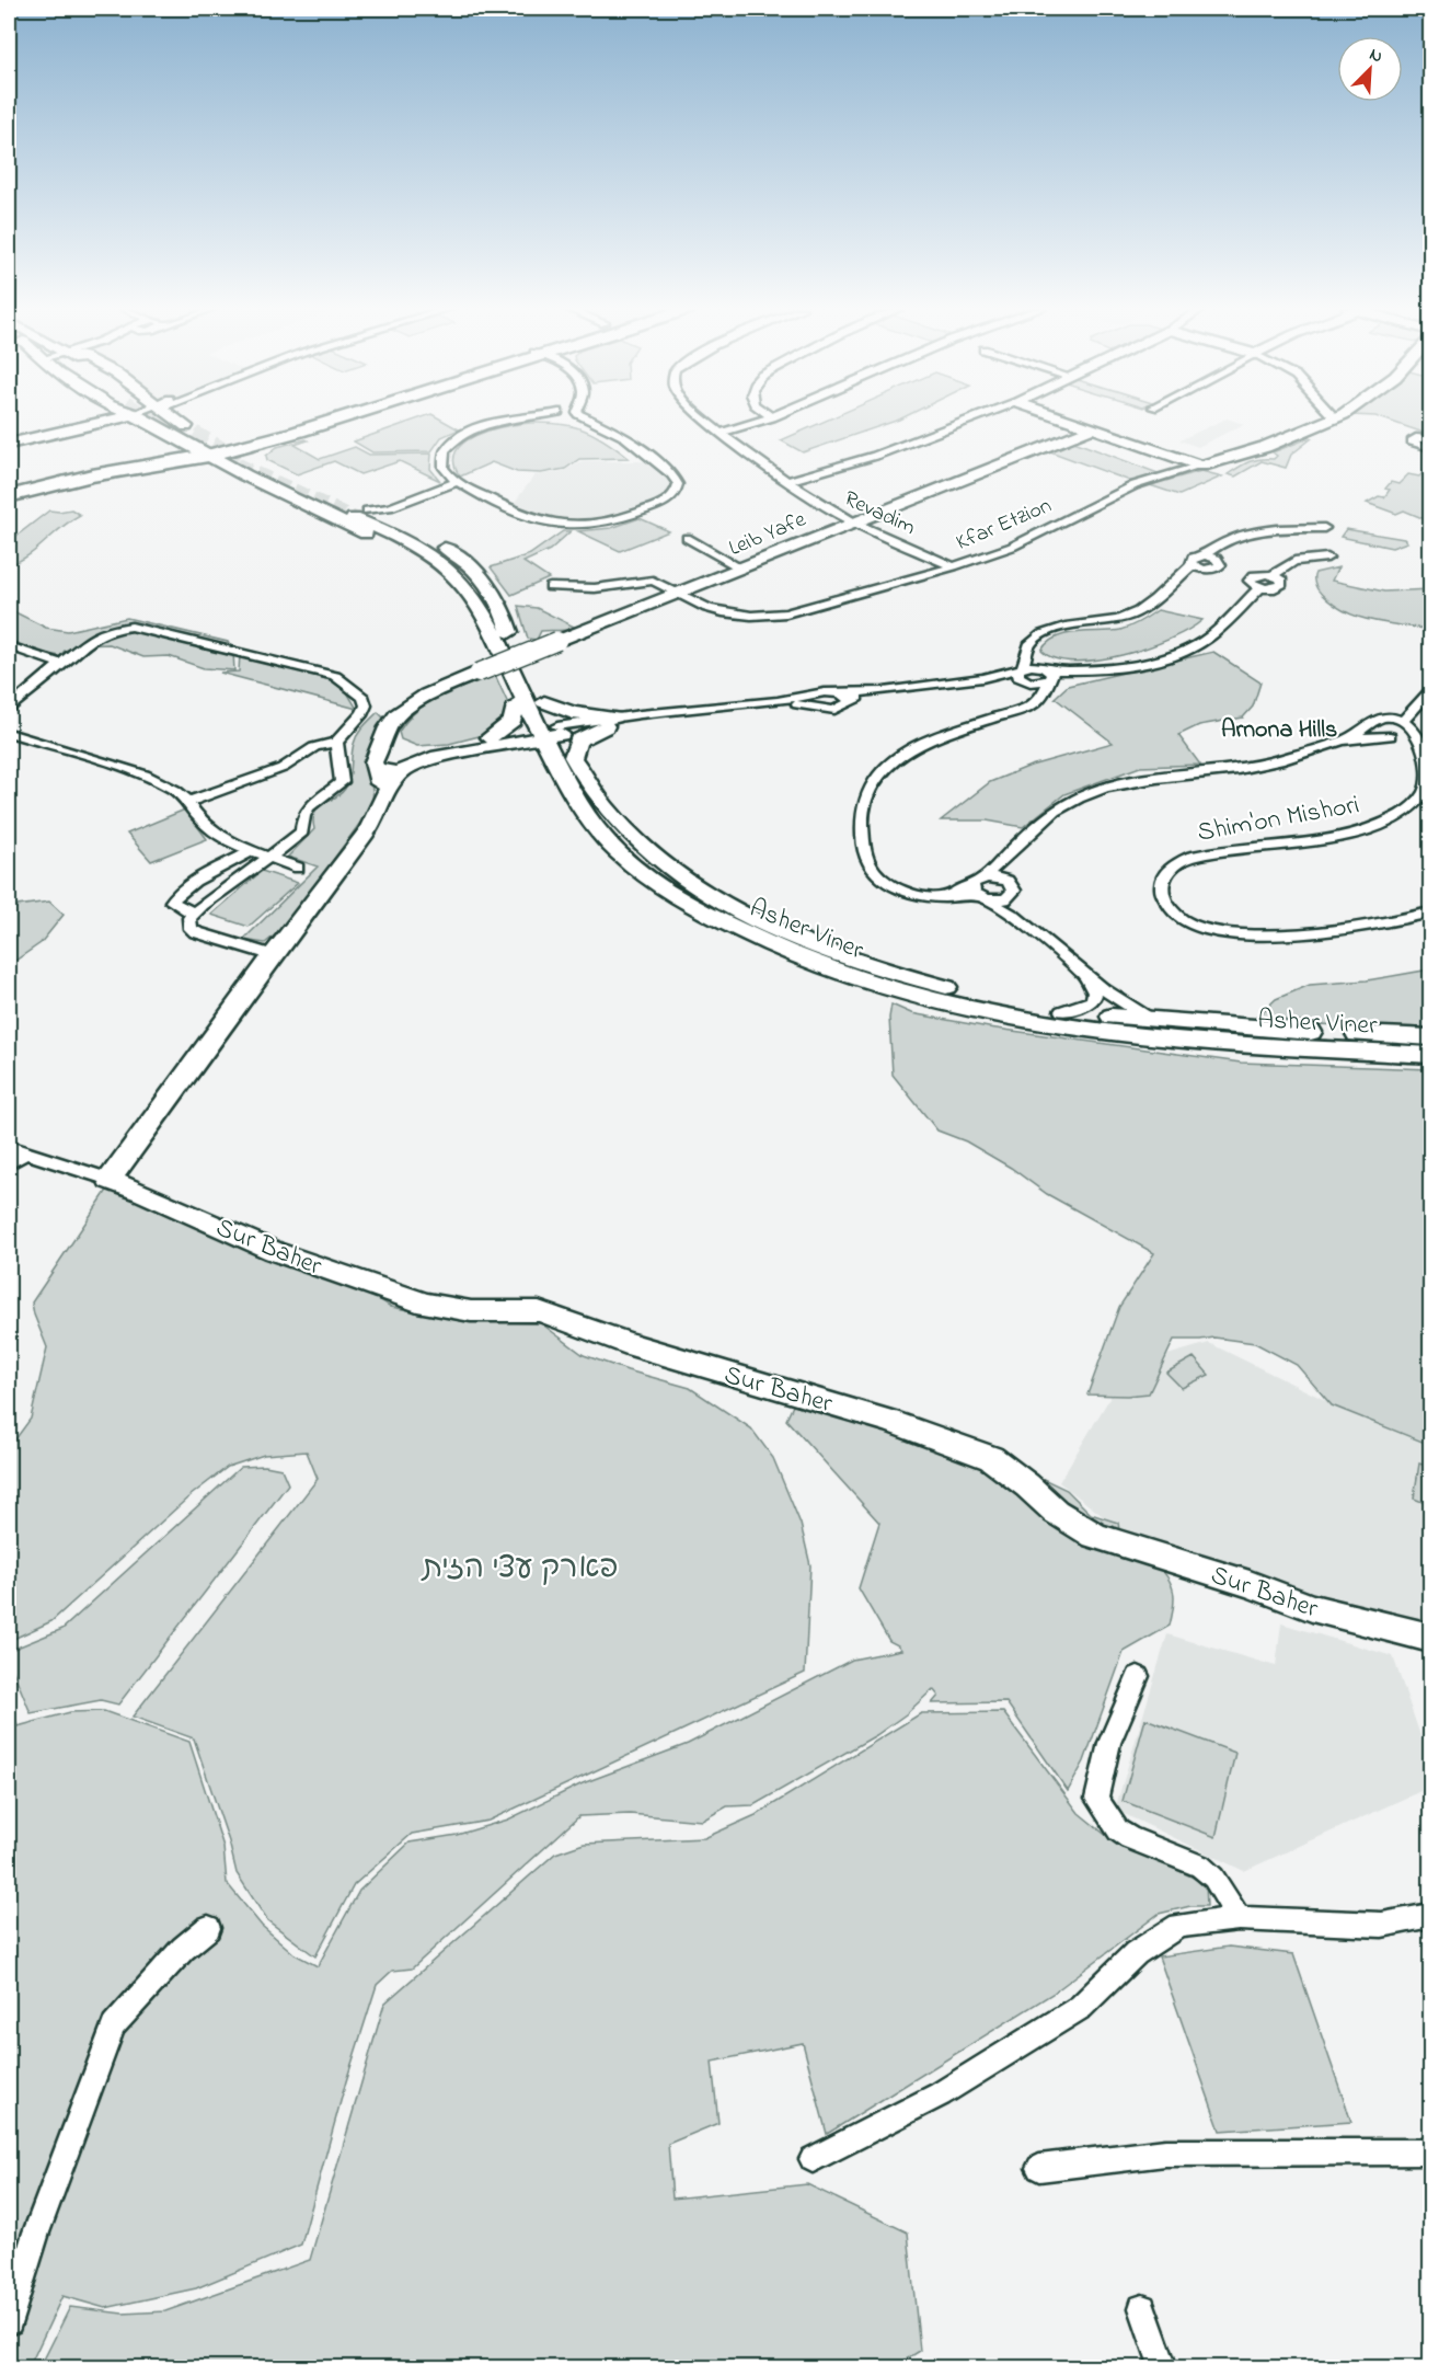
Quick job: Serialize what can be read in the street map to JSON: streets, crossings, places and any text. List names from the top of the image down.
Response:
{
  "streets": {
    "main road": [
      "Kfar Etzion",
      "Leib Yafe",
      "Asher Viner",
      "Sur Baher"
    ],
    "street": ["Revadim", "Shim'on Mishori"]
  },
  "crossings": [
    ["Revadim", "Kfar Etzion"],
    ["Revadim", "Leib Yafe"],
    ["Kfar Etzion", "Leib Yafe"]
  ],
  "districts": ["Arnona Hills"],
  "parks": ["פארק עצי הזית"],
  "north": "top right"
}
